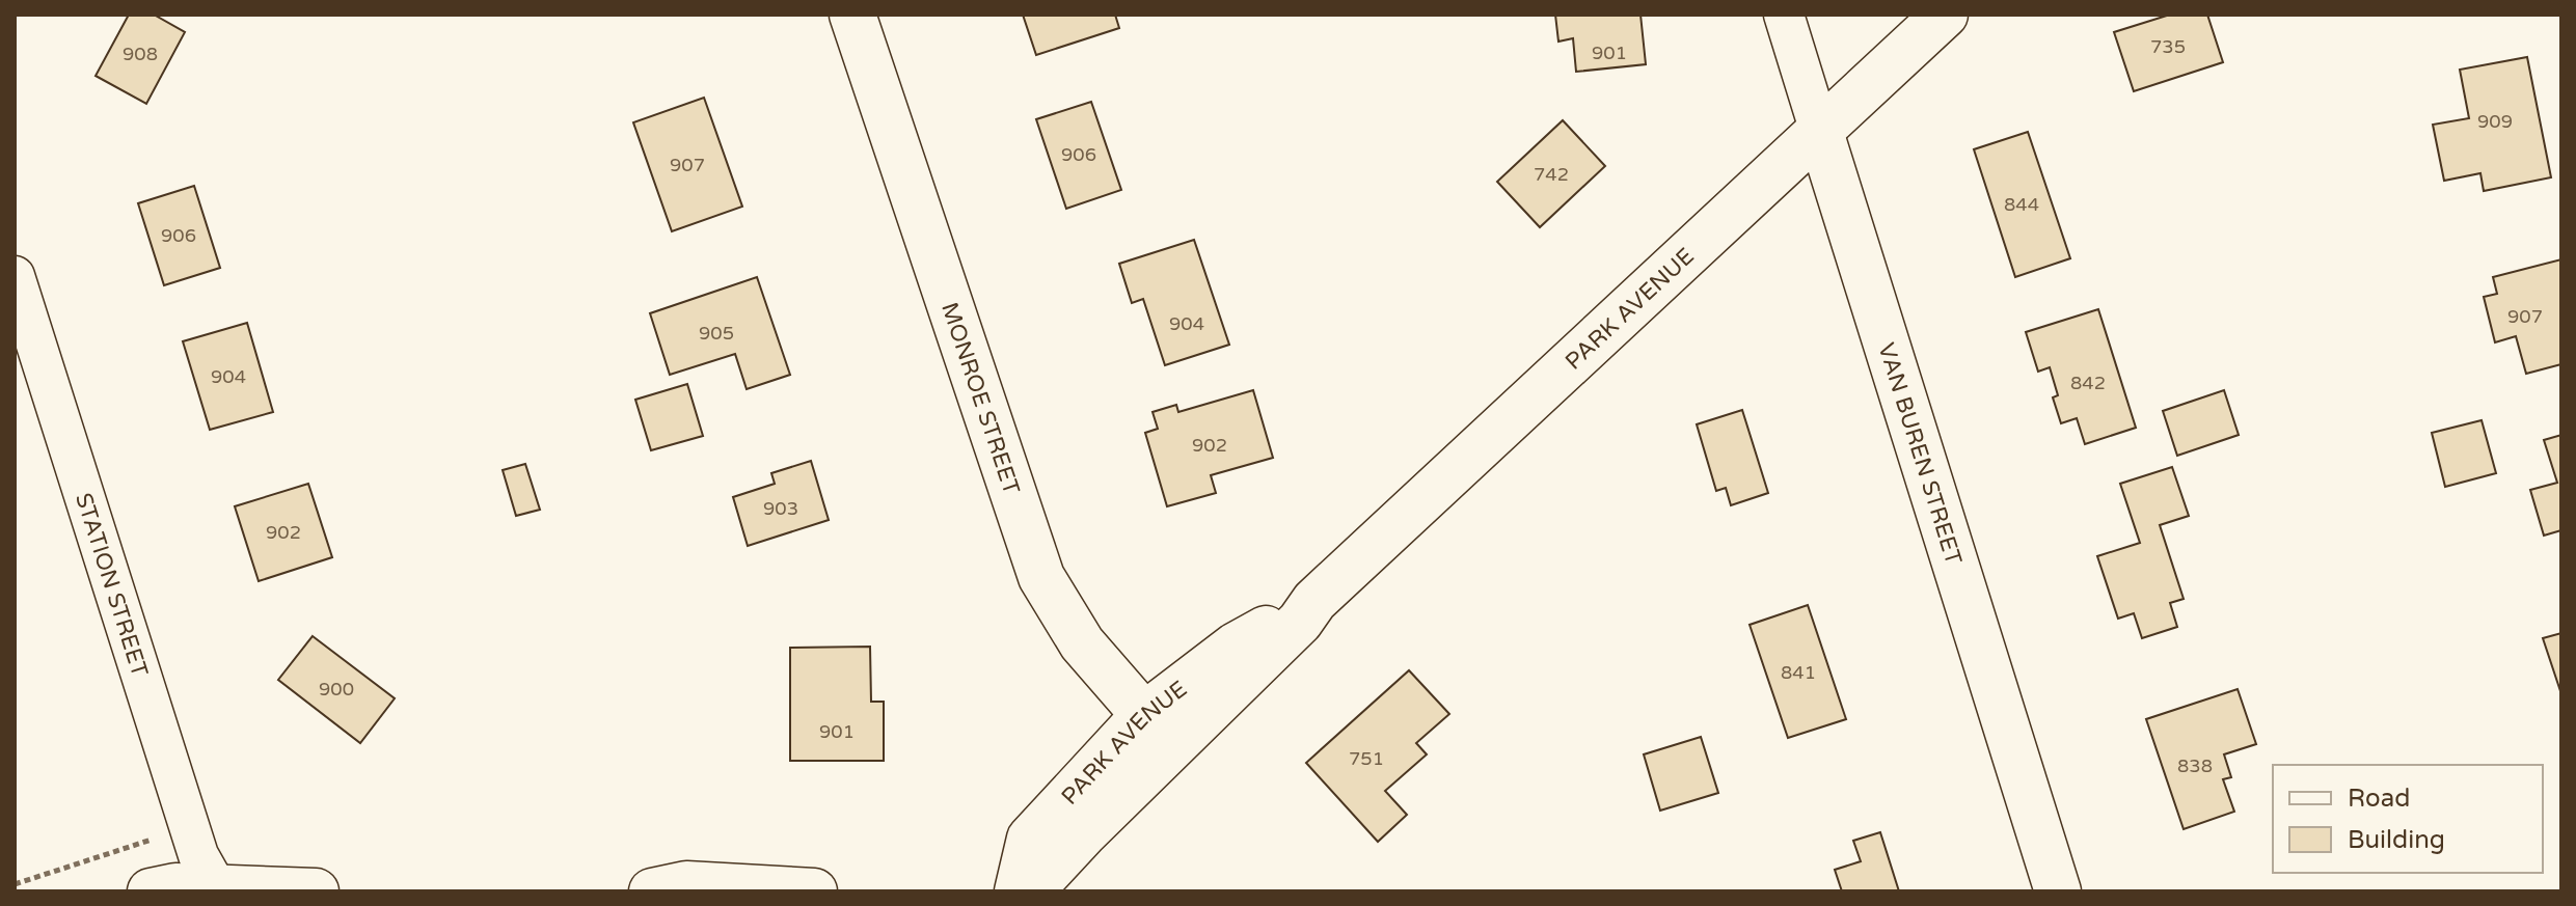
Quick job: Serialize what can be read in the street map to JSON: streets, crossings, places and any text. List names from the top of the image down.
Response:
{
  "streets": {
    "street": [
      "PARK AVENUE",
      "MONROE STREET",
      "VAN BUREN STREET",
      "STATION STREET"
    ]
  },
  "crossings": [
    ["PARK AVENUE", "MONROE STREET"],
    ["PARK AVENUE", "VAN BUREN STREET"]
  ],
  "house_numbers": [
    "735",
    "901",
    "908",
    "909",
    "906",
    "907",
    "742",
    "844",
    "906",
    "907",
    "904",
    "905",
    "904",
    "842",
    "902",
    "903",
    "902",
    "841",
    "900",
    "901",
    "751",
    "838"
  ],
  "legend": ["Road", "Building"]
}
